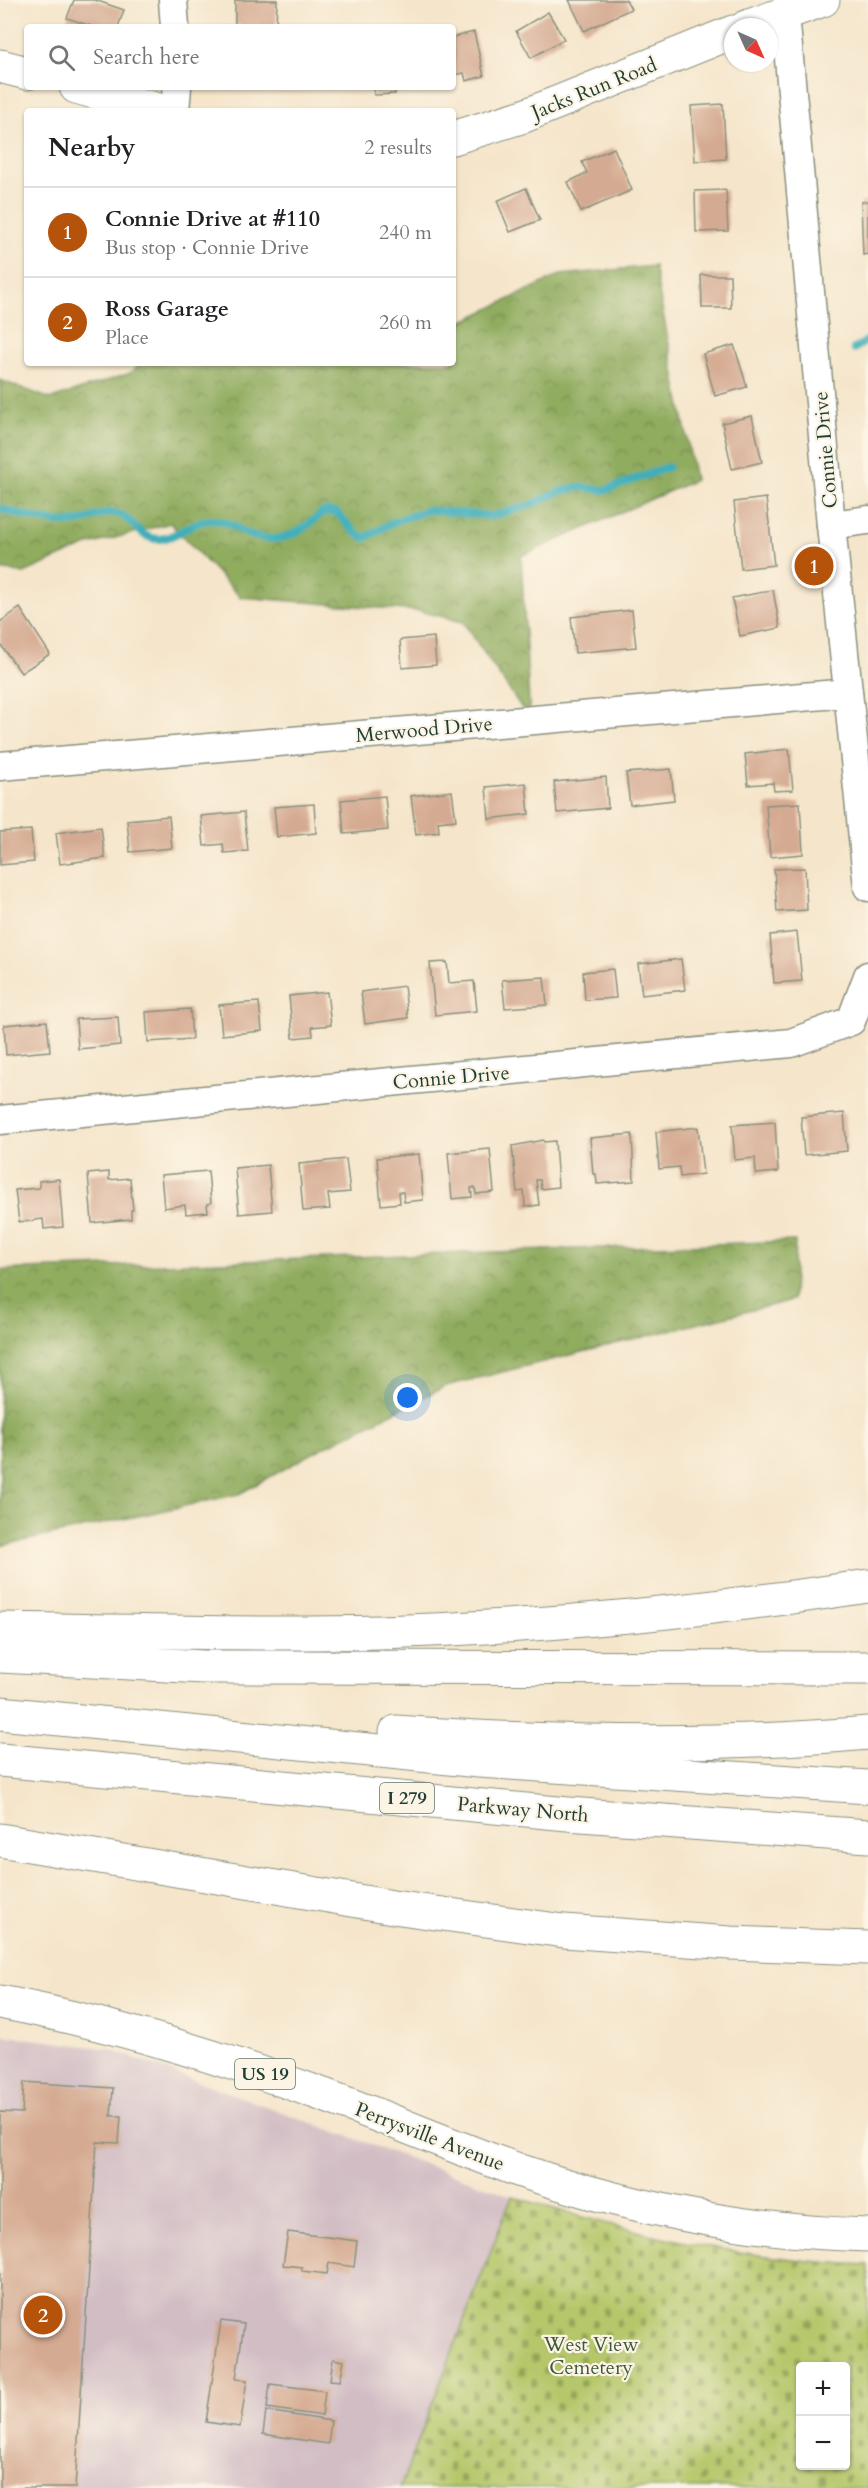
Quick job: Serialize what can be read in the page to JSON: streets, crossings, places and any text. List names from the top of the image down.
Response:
{
  "streets": {
    "main road": [
      "Jacks Run Road",
      "I 279",
      "Parkway North",
      "US 19",
      "Perrysville Avenue"
    ],
    "street": ["Connie Drive", "Merwood Drive"]
  },
  "crossings": [
    ["Connie Drive", "Merwood Drive"]
  ],
  "parks": ["West View Cemetery"],
  "north": "bottom right",
  "page": {
    "search": "Search here",
    "heading": ["Nearby", "2 results"],
    "list": [
      {
        "mark": "1",
        "name": "Connie Drive at #110",
        "note": "Bus stop · Connie Drive",
        "value": "240 m"
      },
      {
        "mark": "2",
        "name": "Ross Garage",
        "note": "Place",
        "value": "260 m"
      }
    ],
    "pins": ["1", "2"],
    "map_buttons": ["+", "−"]
  }
}
